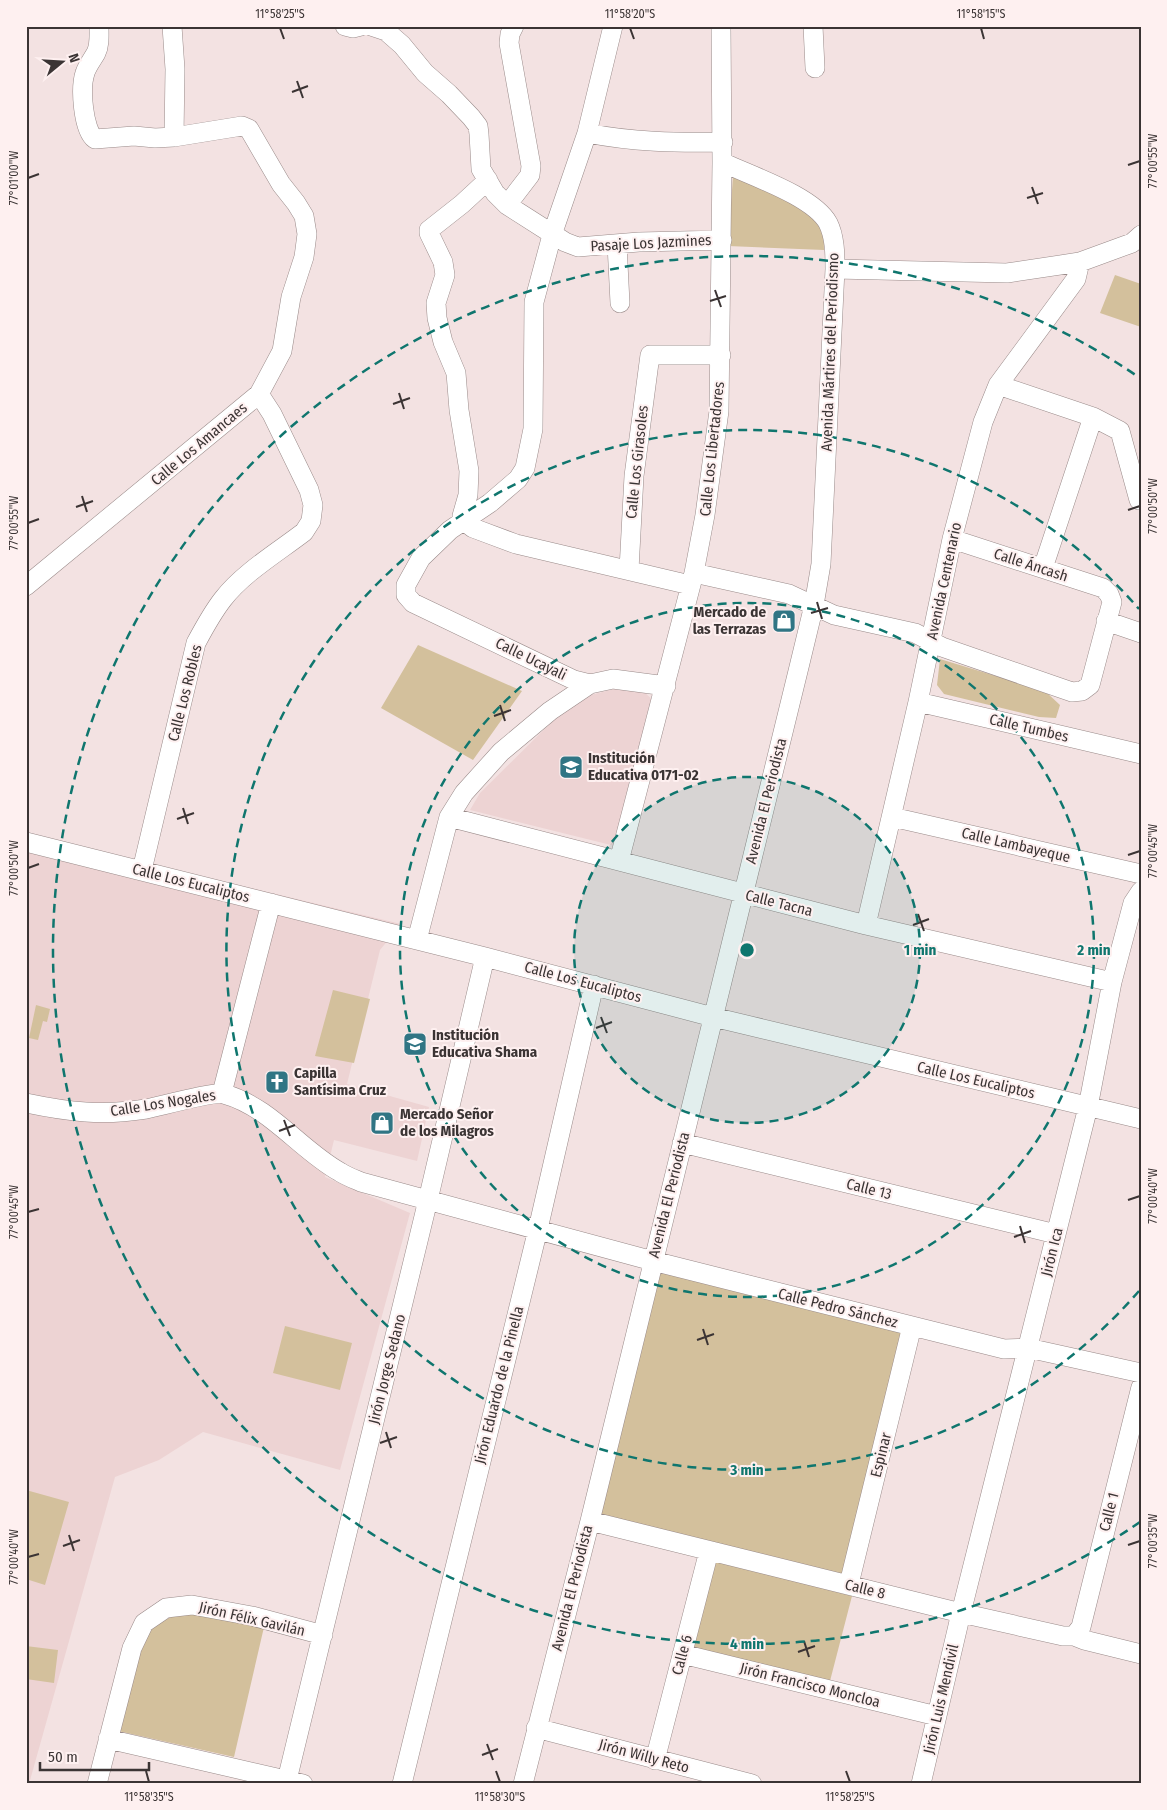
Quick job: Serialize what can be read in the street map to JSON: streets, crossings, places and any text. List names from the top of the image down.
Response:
{
  "streets": {
    "street": [
      "Pasaje Los Jazmines",
      "Avenida Mártires del Periodismo",
      "Calle Los Amancaes",
      "Calle Los Libertadores",
      "Calle Los Girasoles",
      "Calle Áncash",
      "Avenida Centenario",
      "Calle Ucayali",
      "Calle Los Robles",
      "Calle Tumbes",
      "Avenida El Periodista",
      "Calle Lambayeque",
      "Calle Los Eucaliptos",
      "Calle Tacna",
      "Calle Los Nogales",
      "Calle 13",
      "Jirón Ica",
      "Calle Pedro Sánchez",
      "Jirón Jorge Sedano",
      "Jirón Eduardo de la Pinella",
      "Espinar",
      "Calle 1",
      "Calle 8",
      "Jirón Félix Gavilán",
      "Calle 6",
      "Jirón Francisco Moncloa",
      "Jirón Luis Mendivil",
      "Jirón Willy Reto"
    ]
  },
  "crossings": [
    ["Pasaje Los Jazmines", "Calle Los Libertadores"],
    ["Avenida Mártires del Periodismo", "Calle Los Libertadores"],
    ["Avenida Mártires del Periodismo", "Avenida El Periodista"],
    ["Calle Los Amancaes", "Calle Los Robles"],
    ["Calle Los Libertadores", "Calle Los Girasoles"],
    ["Calle Los Libertadores", "Calle Ucayali"],
    ["Calle Los Libertadores", "Calle Tacna"],
    ["Calle Áncash", "Avenida Centenario"],
    ["Avenida Centenario", "Calle Tumbes"],
    ["Avenida Centenario", "Calle Lambayeque"],
    ["Avenida Centenario", "Calle Tacna"],
    ["Calle Los Robles", "Calle Los Eucaliptos"],
    ["Avenida El Periodista", "Calle Los Eucaliptos"],
    ["Avenida El Periodista", "Calle Tacna"],
    ["Avenida El Periodista", "Calle 13"],
    ["Avenida El Periodista", "Calle Pedro Sánchez"],
    ["Avenida El Periodista", "Calle 8"],
    ["Avenida El Periodista", "Jirón Willy Reto"],
    ["Calle Los Eucaliptos", "Jirón Ica"],
    ["Calle Los Eucaliptos", "Jirón Jorge Sedano"],
    ["Calle Los Eucaliptos", "Jirón Eduardo de la Pinella"],
    ["Calle Tacna", "Jirón Ica"],
    ["Calle Los Nogales", "Calle Pedro Sánchez"],
    ["Calle Los Nogales", "Jirón Jorge Sedano"],
    ["Calle Los Nogales", "Jirón Eduardo de la Pinella"],
    ["Calle 13", "Jirón Ica"],
    ["Jirón Ica", "Calle Pedro Sánchez"],
    ["Jirón Ica", "Calle 8"],
    ["Jirón Ica", "Jirón Luis Mendivil"],
    ["Calle Pedro Sánchez", "Jirón Eduardo de la Pinella"],
    ["Calle Pedro Sánchez", "Espinar"],
    ["Jirón Jorge Sedano", "Jirón Félix Gavilán"],
    ["Espinar", "Calle 8"],
    ["Calle 1", "Calle 8"],
    ["Calle 8", "Calle 6"],
    ["Calle 8", "Jirón Luis Mendivil"],
    ["Calle 6", "Jirón Francisco Moncloa"],
    ["Calle 6", "Jirón Willy Reto"],
    ["Jirón Francisco Moncloa", "Jirón Luis Mendivil"]
  ],
  "places": {
    "shop": ["Mercado de las Terrazas", "Mercado Señor de los Milagros"],
    "school or university": ["Institución Educativa 0171-02", "Institución Educativa Shama"],
    "church": ["Capilla Santísima Cruz"]
  },
  "scale_bar": "50 m",
  "north": "right",
  "coordinates": [
    "11°58'25\"S",
    "11°58'20\"S",
    "11°58'15\"S",
    "77°00'55\"W",
    "77°01'00\"W",
    "77°00'50\"W",
    "77°00'45\"W",
    "77°00'40\"W",
    "77°00'35\"W",
    "11°58'35\"S",
    "11°58'30\"S"
  ],
  "rings": [
    "1 min",
    "2 min",
    "3 min",
    "4 min"
  ]
}
